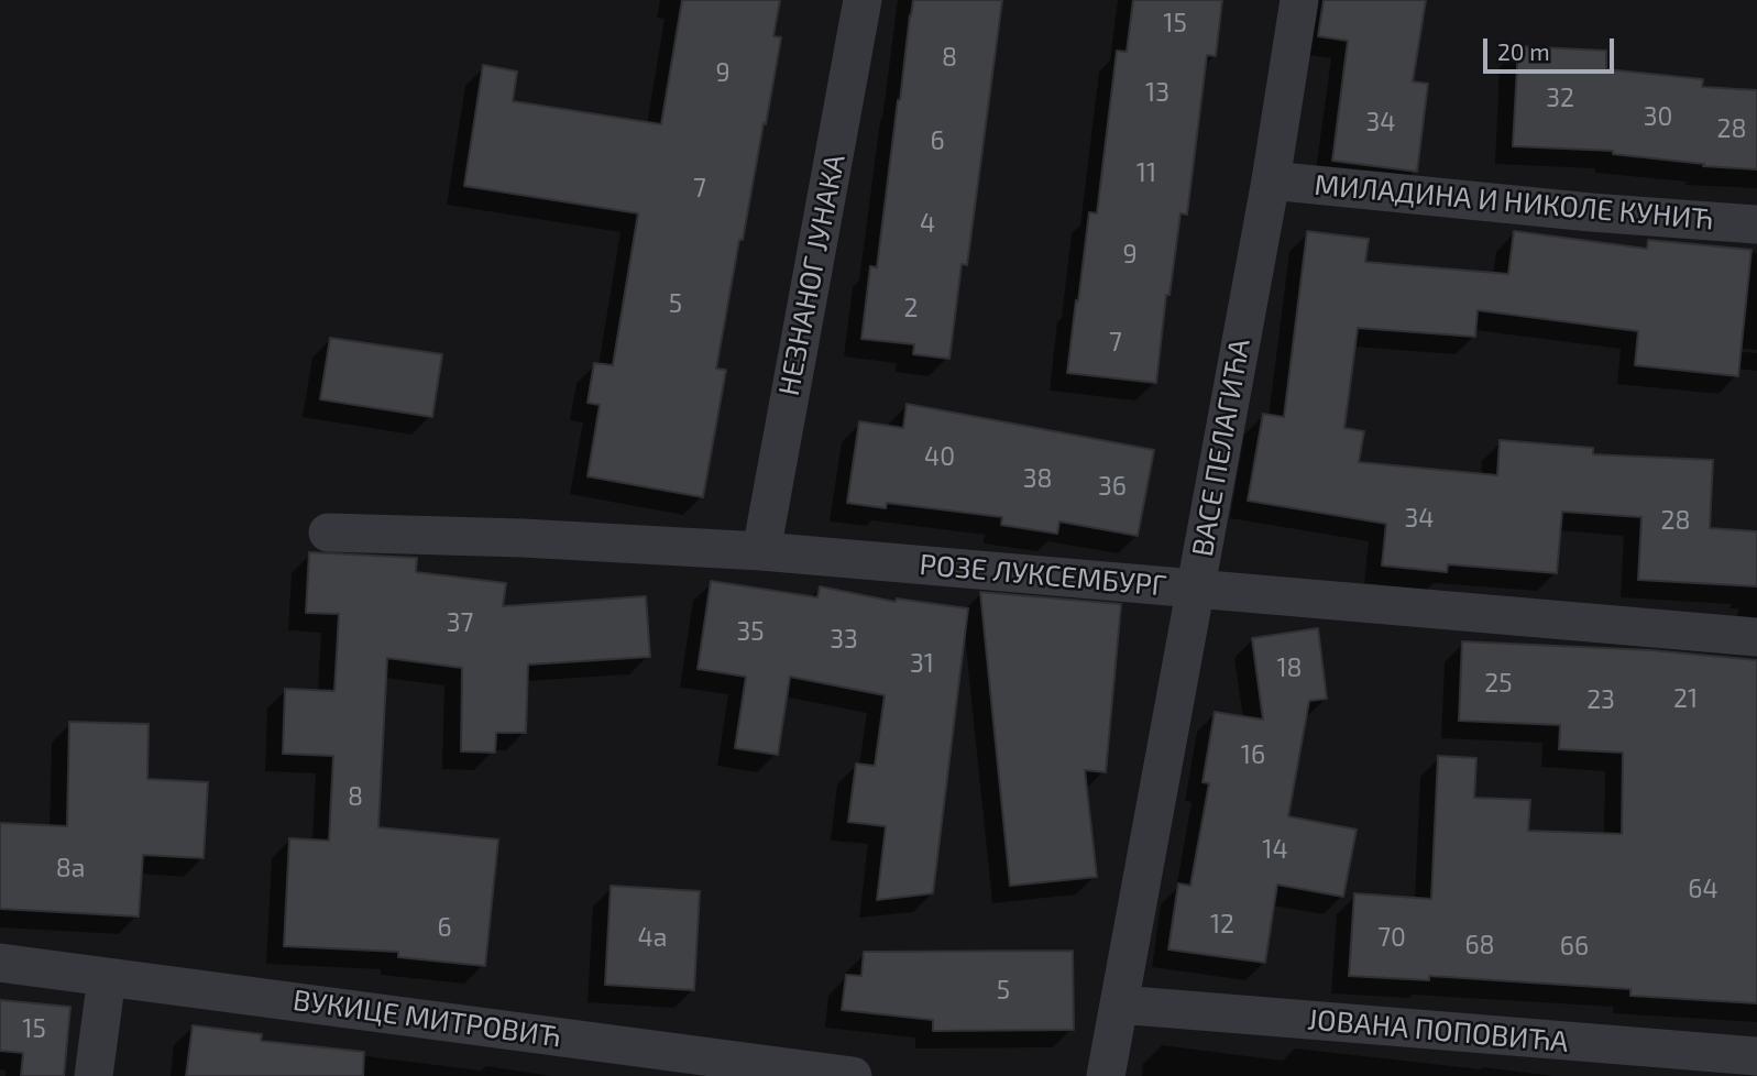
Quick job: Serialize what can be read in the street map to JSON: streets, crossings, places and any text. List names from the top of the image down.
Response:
{
  "streets": {
    "street": [
      "МИЛАДИНА И НИКОЛЕ КУНИЋ",
      "НЕЗНАНОГ ЈУНАКА",
      "ВАСЕ ПЕЛАГИЋА",
      "РОЗЕ ЛУКСЕМБУРГ",
      "ВУКИЦЕ МИТРОВИЋ",
      "ЈОВАНА ПОПОВИЋА"
    ]
  },
  "crossings": [
    ["МИЛАДИНА И НИКОЛЕ КУНИЋ", "ВАСЕ ПЕЛАГИЋА"],
    ["НЕЗНАНОГ ЈУНАКА", "РОЗЕ ЛУКСЕМБУРГ"],
    ["ВАСЕ ПЕЛАГИЋА", "РОЗЕ ЛУКСЕМБУРГ"],
    ["ВАСЕ ПЕЛАГИЋА", "ЈОВАНА ПОПОВИЋА"]
  ],
  "house_numbers": [
    "15",
    "8",
    "9",
    "13",
    "32",
    "30",
    "34",
    "28",
    "6",
    "11",
    "7",
    "4",
    "9",
    "5",
    "2",
    "7",
    "40",
    "38",
    "36",
    "34",
    "28",
    "37",
    "35",
    "33",
    "31",
    "18",
    "25",
    "21",
    "23",
    "16",
    "8",
    "14",
    "8a",
    "64",
    "12",
    "6",
    "4a",
    "70",
    "68",
    "66",
    "5",
    "15"
  ],
  "scale_bar": "20 m"
}
